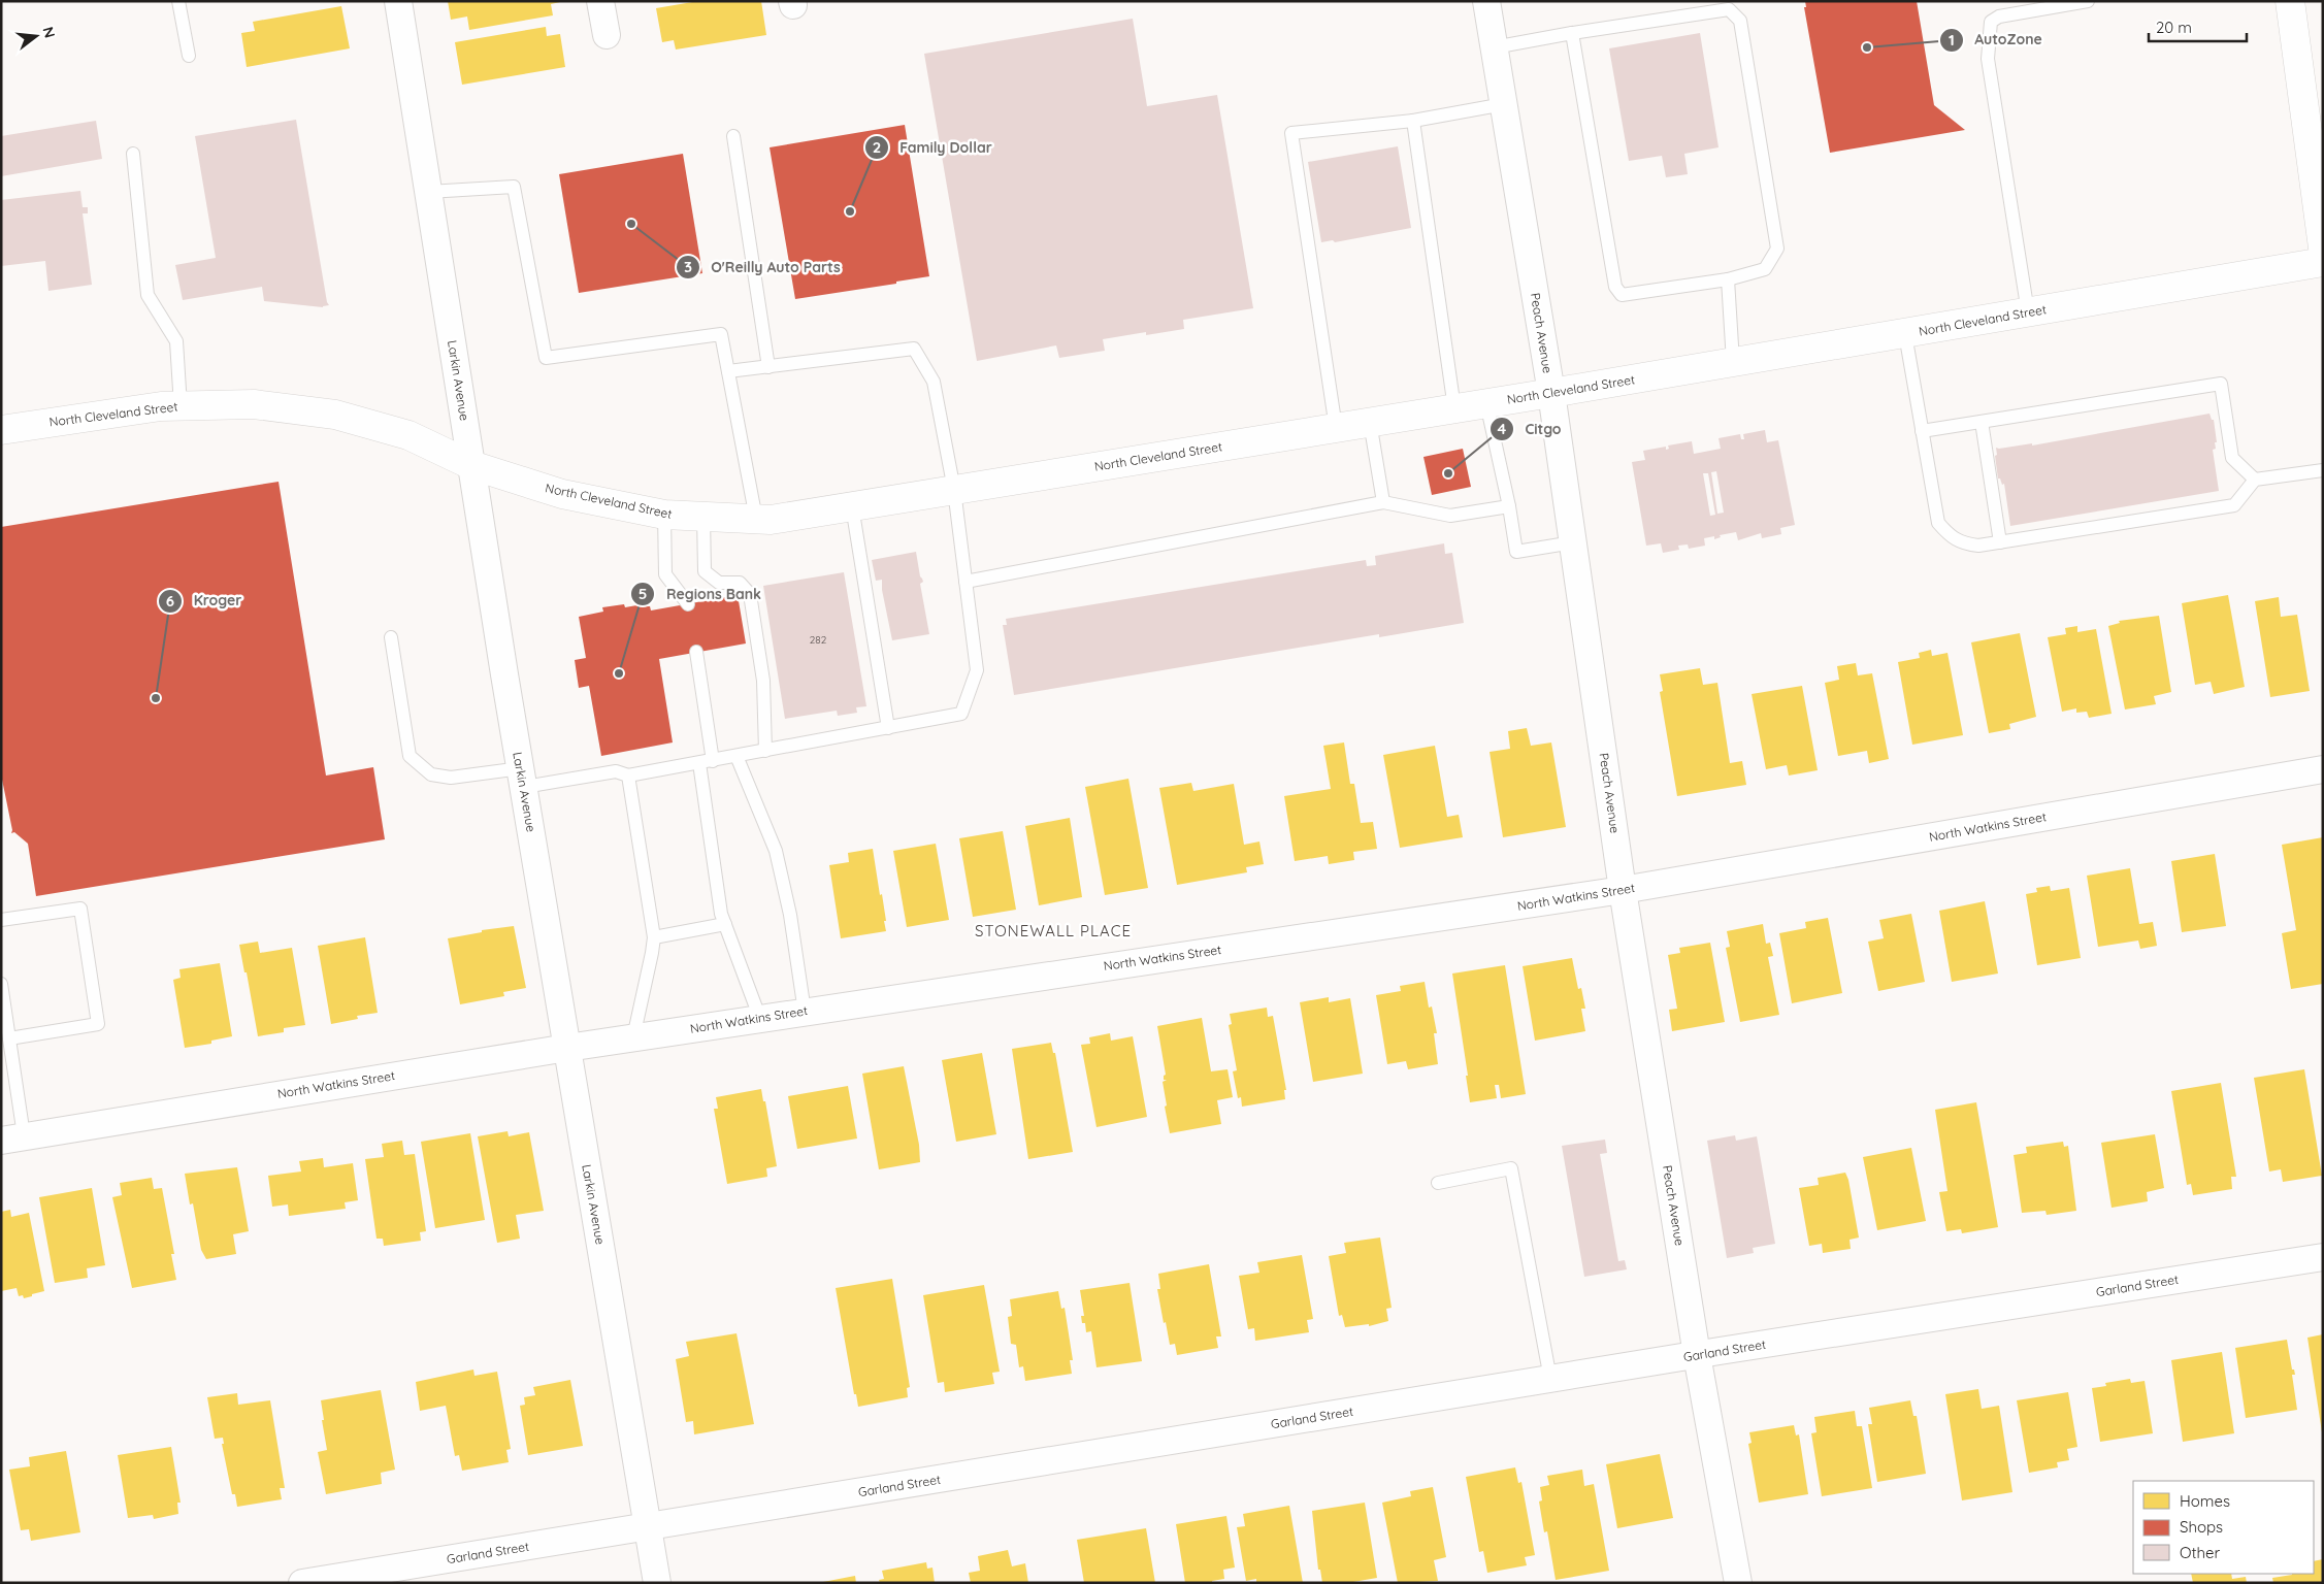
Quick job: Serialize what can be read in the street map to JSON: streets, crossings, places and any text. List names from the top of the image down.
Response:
{
  "streets": {
    "main road": ["North Cleveland Street"],
    "street": [
      "Peach Avenue",
      "Larkin Avenue",
      "North Watkins Street",
      "Garland Street"
    ]
  },
  "crossings": [
    ["North Cleveland Street", "Peach Avenue"],
    ["North Cleveland Street", "Larkin Avenue"],
    ["Peach Avenue", "North Watkins Street"],
    ["Peach Avenue", "Garland Street"],
    ["Larkin Avenue", "North Watkins Street"],
    ["Larkin Avenue", "Garland Street"]
  ],
  "districts": ["STONEWALL PLACE"],
  "places": [
    "AutoZone",
    "Family Dollar",
    "O'Reilly Auto Parts",
    "Citgo",
    "Regions Bank",
    "Kroger"
  ],
  "house_numbers": ["282"],
  "legend": ["Homes", "Shops", "Other"],
  "scale_bar": "20 m",
  "north": "right"
}
